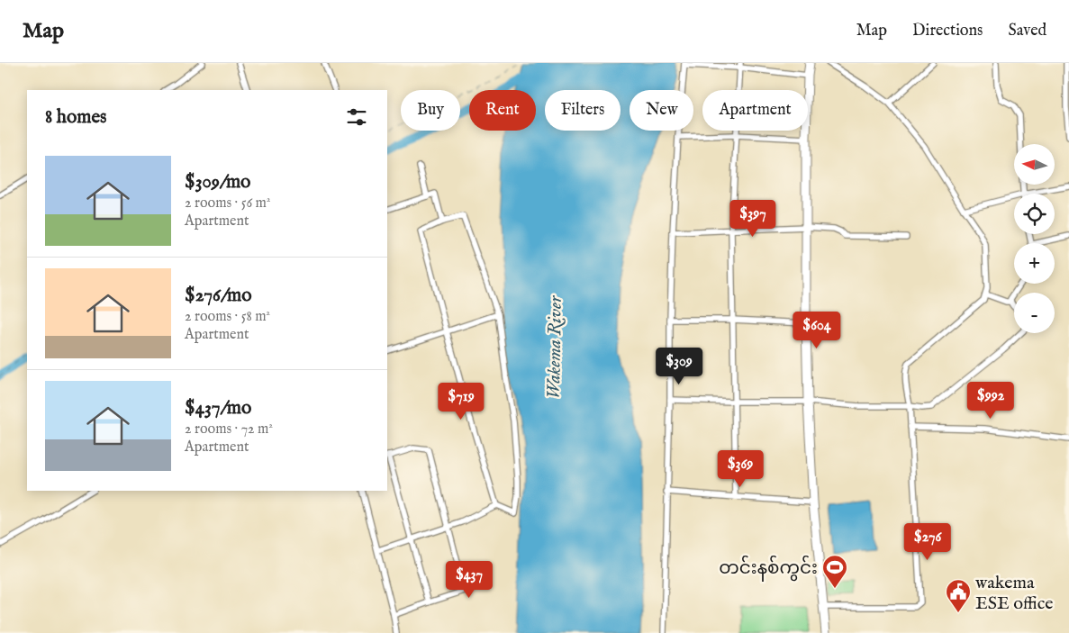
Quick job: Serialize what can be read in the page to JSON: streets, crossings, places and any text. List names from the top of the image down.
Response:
{
  "water": ["Wakema River"],
  "places": {
    "sports": ["တင်းနစ်ကွင်း"],
    "public building": ["wakema ESE office"]
  },
  "north": "left",
  "page": {
    "header": "Map",
    "nav": ["Map", "Directions", "Saved"],
    "chip": [
      "Buy",
      "Rent",
      "Filters",
      "New",
      "Apartment"
    ],
    "heading": "8 homes",
    "map_buttons": ["+", "−"],
    "list": [
      {
        "name": "$309/mo",
        "note": "2 rooms · 56 m² · Apartment"
      },
      {
        "name": "$276/mo",
        "note": "2 rooms · 58 m² · Apartment"
      },
      {
        "name": "$437/mo",
        "note": "2 rooms · 72 m² · Apartment"
      }
    ],
    "price": [
      "$397",
      "$604",
      "$309",
      "$992",
      "$719",
      "$369",
      "$276",
      "$437"
    ]
  }
}
